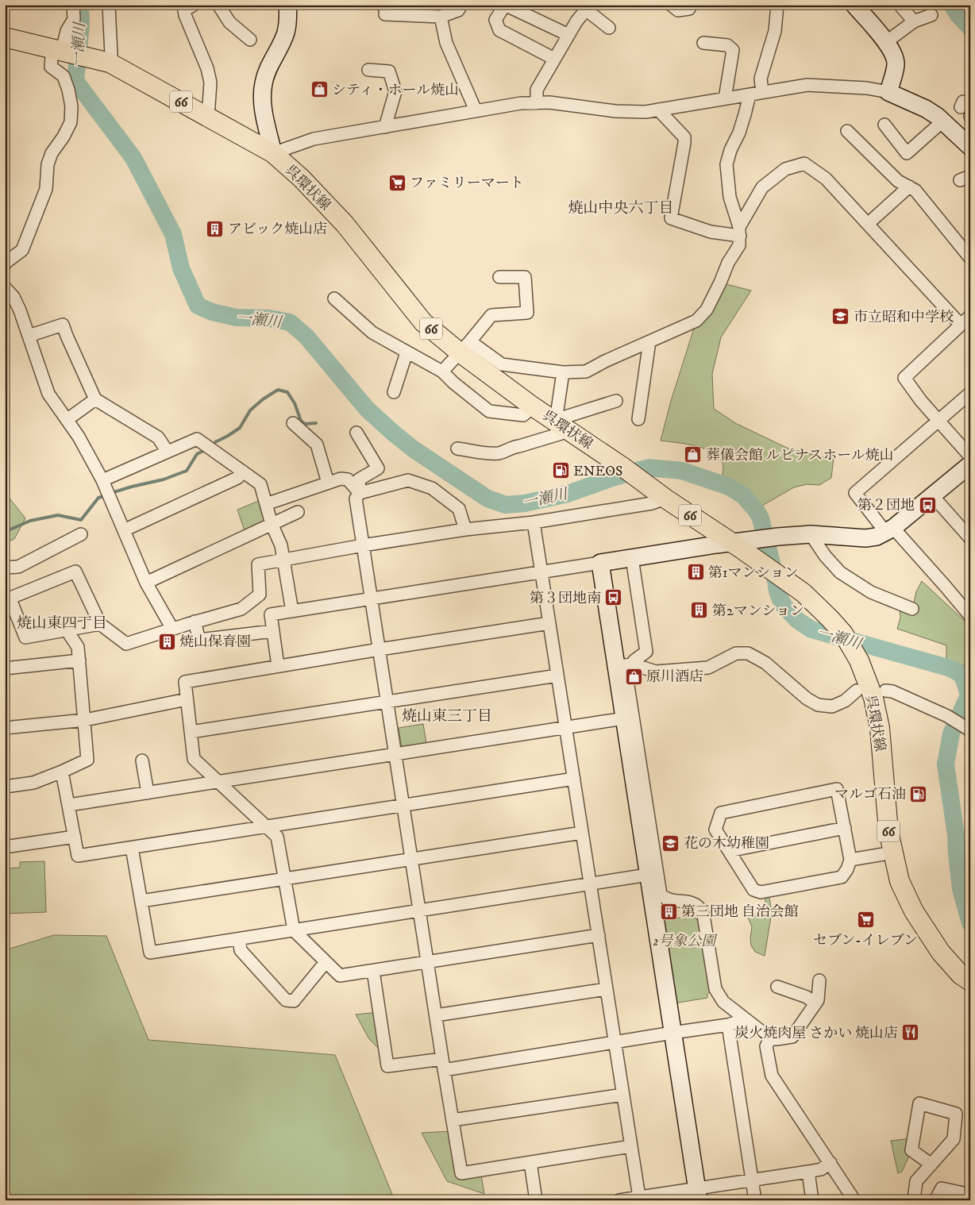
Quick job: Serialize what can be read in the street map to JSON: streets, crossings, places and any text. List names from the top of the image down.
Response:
{
  "streets": {
    "main road": ["66", "呉環状線"]
  },
  "districts": ["焼山中央六丁目", "焼山東四丁目", "焼山東三丁目"],
  "water": ["一瀬川"],
  "parks": ["2号象公園"],
  "places": {
    "shop": ["シティ・ホール焼山", "葬儀会館 ルピナスホール焼山", "原川酒店"],
    "supermarket": ["ファミリーマート", "セブン-イレブン"],
    "building": [
      "アビック焼山店",
      "第1マンション",
      "第2マンション",
      "焼山保育園",
      "第三団地 自治会館"
    ],
    "school or university": ["市立昭和中学校", "花の木幼稚園"],
    "fuel station": ["ENEOS", "マルゴ石油"],
    "bus stop": ["第２団地", "第３団地南"],
    "restaurant": ["炭火焼肉屋 さかい 焼山店"]
  }
}
